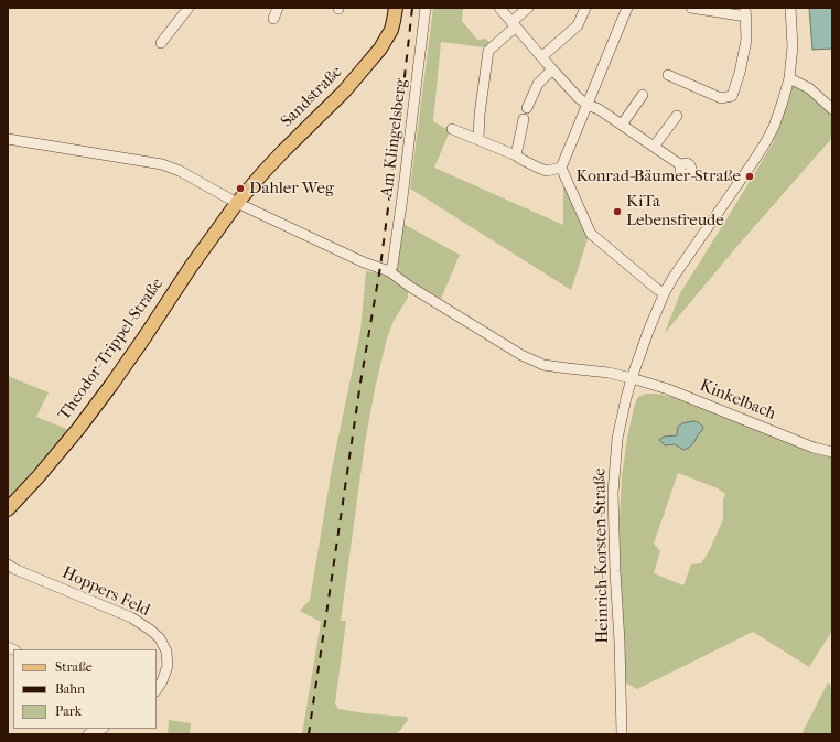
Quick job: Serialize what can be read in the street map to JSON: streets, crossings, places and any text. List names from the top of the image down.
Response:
{
  "streets": {
    "main road": ["Sandstraße", "Theodor-Trippel-Straße"],
    "street": [
      "Am Klingelsberg",
      "Kinkelbach",
      "Heinrich-Korsten-Straße",
      "Hoppers Feld"
    ]
  },
  "crossings": [
    ["Sandstraße", "Theodor-Trippel-Straße"],
    ["Kinkelbach", "Heinrich-Korsten-Straße"]
  ],
  "places": ["Konrad-Bäumer-Straße", "Dahler Weg", "KiTa Lebensfreude"],
  "legend": ["Straße", "Bahn", "Park"]
}
